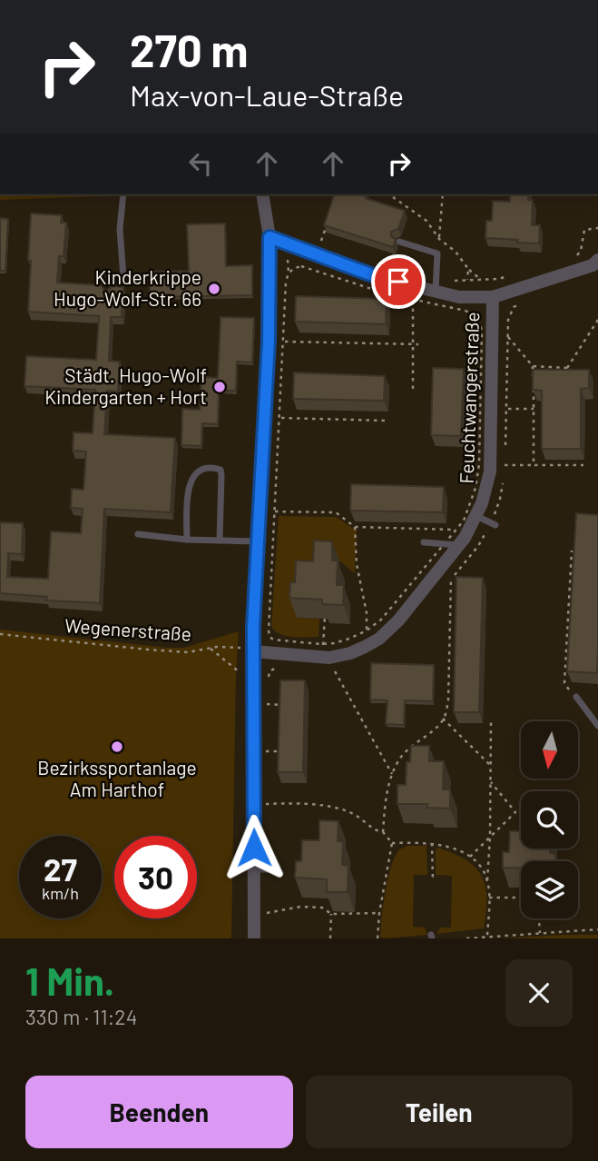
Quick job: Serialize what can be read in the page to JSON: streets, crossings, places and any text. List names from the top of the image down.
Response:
{
  "streets": {
    "street": ["Feuchtwangerstraße"],
    "path": ["Wegenerstraße"]
  },
  "crossings": [
    ["Feuchtwangerstraße", "Wegenerstraße"]
  ],
  "places": ["Kinderkrippe Hugo-Wolf-Str. 66", "Städt. Hugo-Wolf Kindergarten + Hort", "Bezirkssportanlage Am Harthof"],
  "north": "bottom",
  "page": {
    "turn": ["270 m", "Max-von-Laue-Straße"],
    "speed": "27 km/h",
    "limit": "30",
    "heading": ["1 Min.", "330 m · 11:24"],
    "buttons": ["Beenden", "Teilen"]
  }
}
